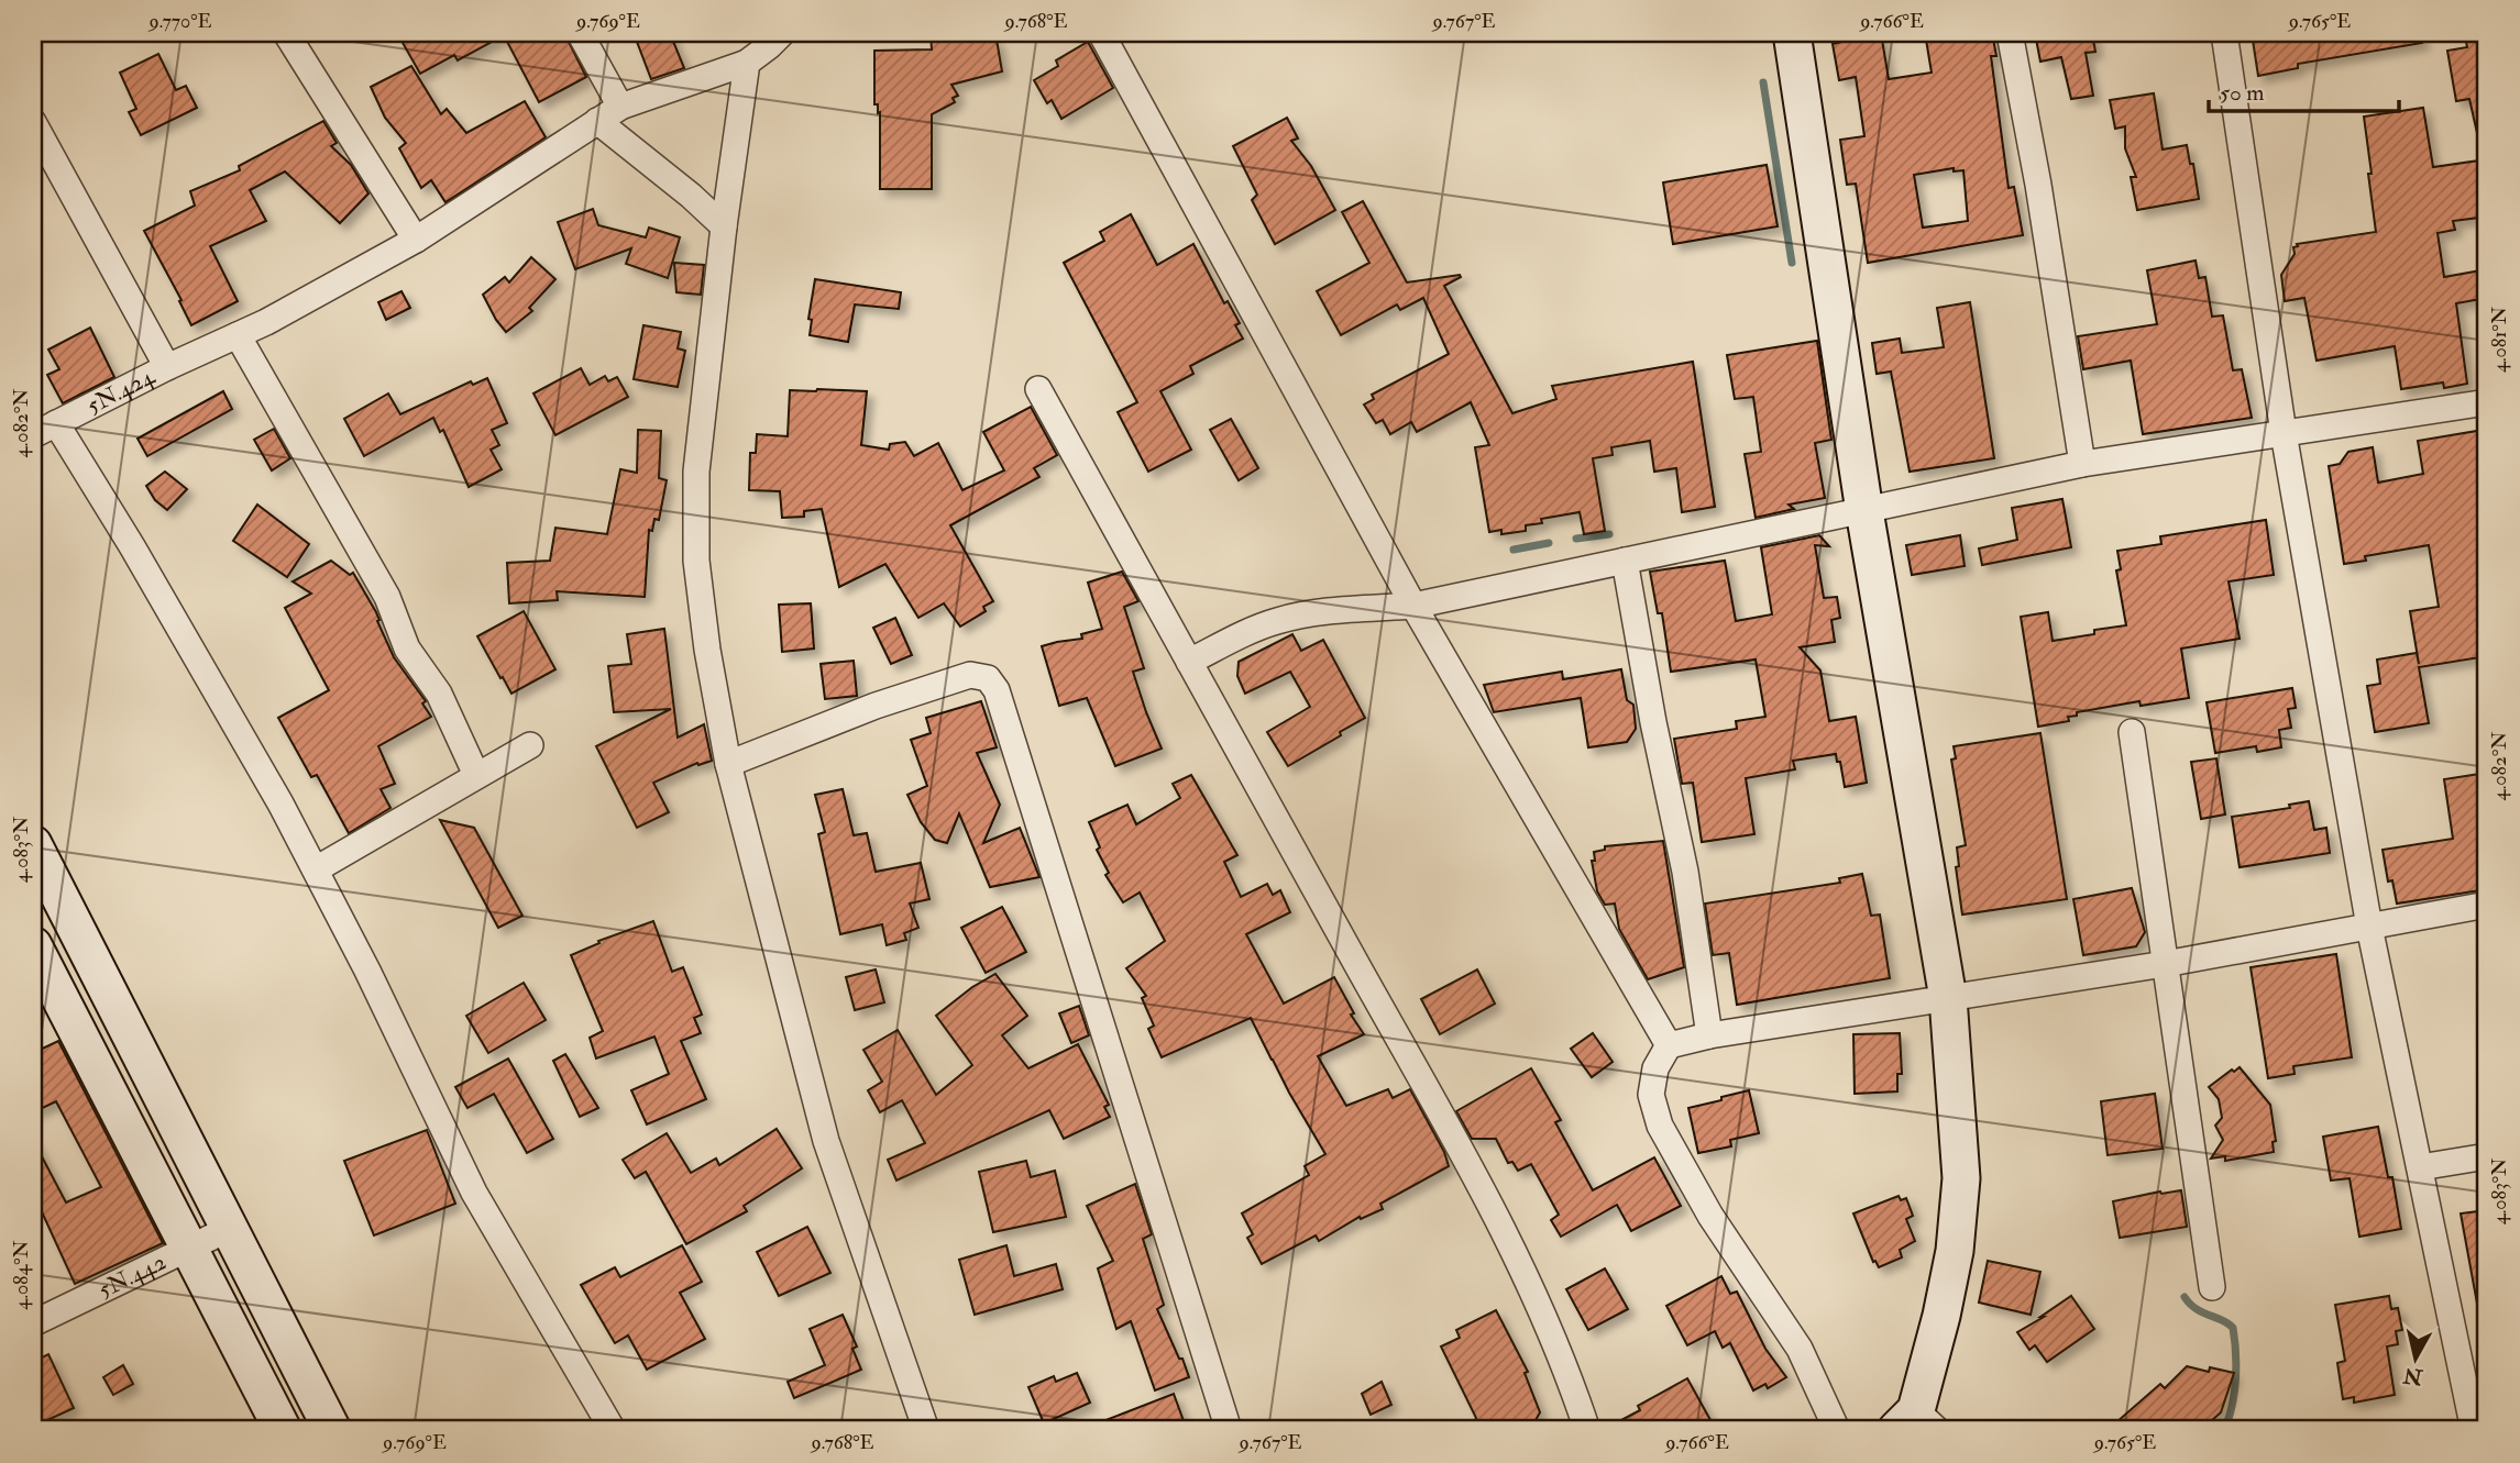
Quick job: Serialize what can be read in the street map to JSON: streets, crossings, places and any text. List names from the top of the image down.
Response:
{
  "streets": {
    "street": ["5N.424", "5N.442"]
  },
  "scale_bar": "50 m",
  "north": "bottom",
  "coordinates": [
    "9.770°E",
    "9.769°E",
    "9.768°E",
    "9.767°E",
    "9.766°E",
    "9.765°E",
    "4.081°N",
    "4.082°N",
    "4.083°N",
    "4.084°N"
  ]
}
